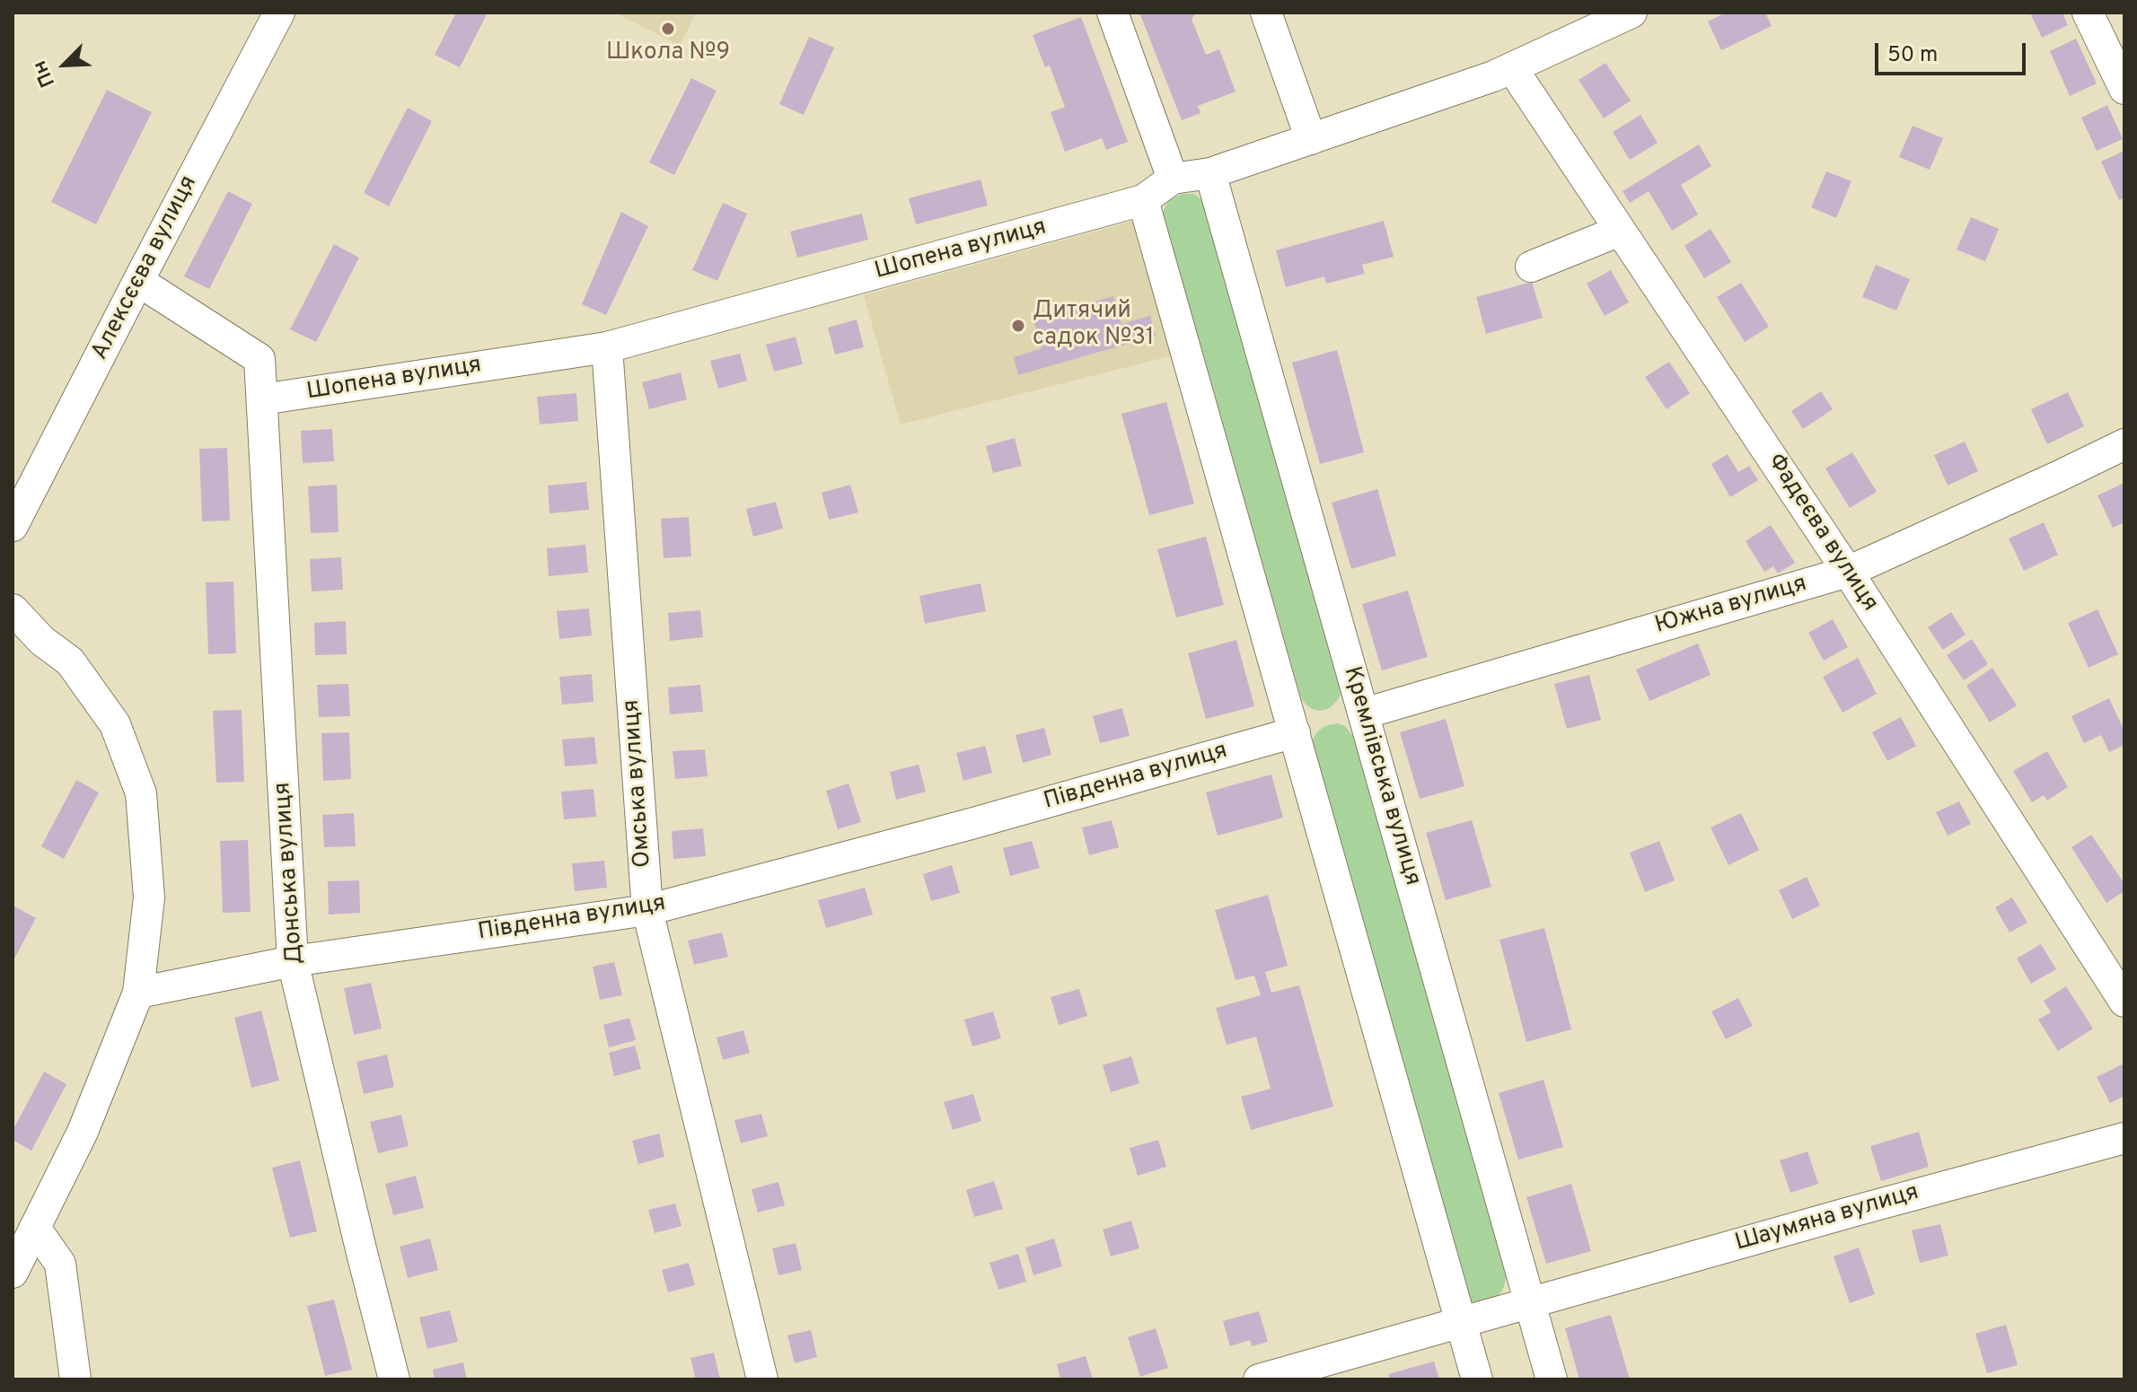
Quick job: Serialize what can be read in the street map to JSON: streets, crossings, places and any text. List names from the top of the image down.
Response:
{
  "streets": {
    "street": [
      "Шопена вулиця",
      "Алексєєва вулиця",
      "Фадеєва вулиця",
      "Южна вулиця",
      "Кремлівська вулиця",
      "Південна вулиця",
      "Омська вулиця",
      "Донська вулиця",
      "Шаумяна вулиця"
    ]
  },
  "crossings": [
    ["Шопена вулиця", "Фадеєва вулиця"],
    ["Шопена вулиця", "Кремлівська вулиця"],
    ["Шопена вулиця", "Омська вулиця"],
    ["Шопена вулиця", "Донська вулиця"],
    ["Алексєєва вулиця", "Донська вулиця"],
    ["Фадеєва вулиця", "Южна вулиця"],
    ["Южна вулиця", "Кремлівська вулиця"],
    ["Кремлівська вулиця", "Шаумяна вулиця"],
    ["Південна вулиця", "Омська вулиця"],
    ["Південна вулиця", "Донська вулиця"]
  ],
  "places": ["Школа №9", "Дитячий садок №31"],
  "scale_bar": "50 m",
  "north": "bottom left"
}
